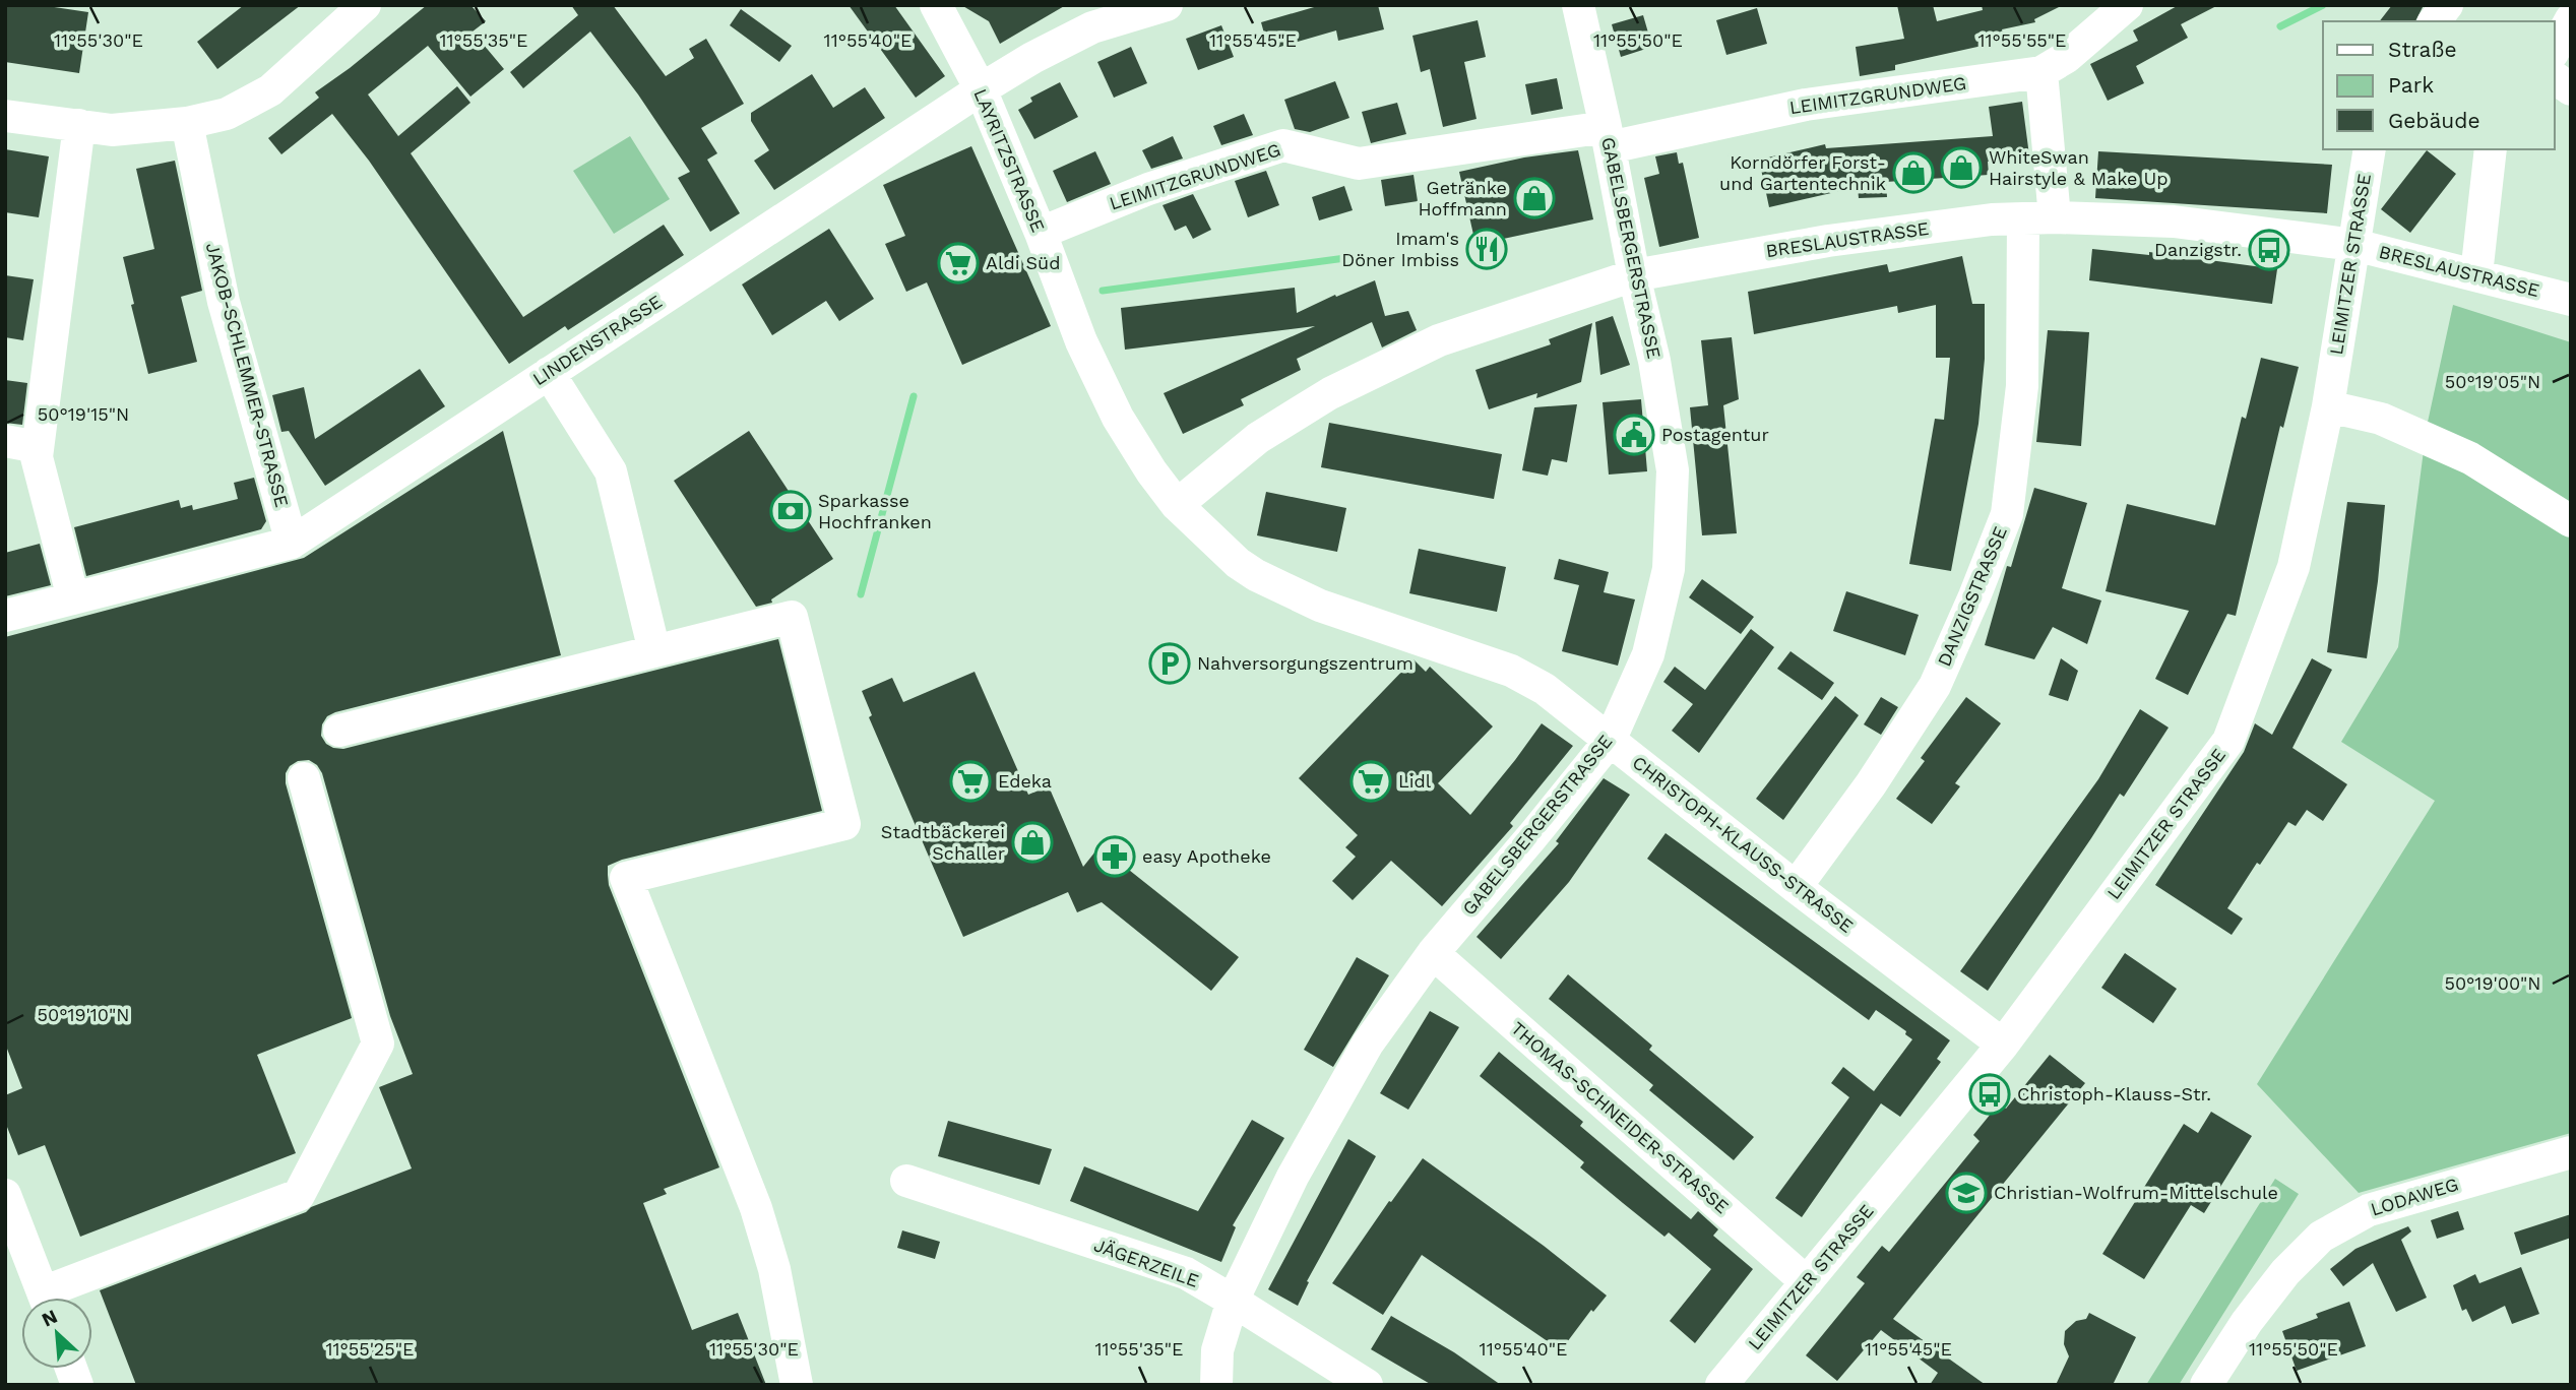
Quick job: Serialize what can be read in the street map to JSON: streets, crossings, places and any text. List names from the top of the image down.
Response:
{
  "streets": {
    "street": [
      "LEIMITZGRUNDWEG",
      "LAYRITZSTRASSE",
      "BRESLAUSTRASSE",
      "GABELSBERGERSTRASSE",
      "LEIMITZER STRASSE",
      "LINDENSTRASSE",
      "JAKOB-SCHLEMMER-STRASSE",
      "DANZIGSTRASSE",
      "CHRISTOPH-KLAUSS-STRASSE",
      "THOMAS-SCHNEIDER-STRASSE",
      "LODAWEG",
      "JÄGERZEILE"
    ]
  },
  "crossings": [
    ["LEIMITZGRUNDWEG", "LAYRITZSTRASSE"],
    ["LEIMITZGRUNDWEG", "GABELSBERGERSTRASSE"],
    ["LAYRITZSTRASSE", "BRESLAUSTRASSE"],
    ["LAYRITZSTRASSE", "LINDENSTRASSE"],
    ["LAYRITZSTRASSE", "CHRISTOPH-KLAUSS-STRASSE"],
    ["BRESLAUSTRASSE", "GABELSBERGERSTRASSE"],
    ["BRESLAUSTRASSE", "LEIMITZER STRASSE"],
    ["BRESLAUSTRASSE", "DANZIGSTRASSE"],
    ["BRESLAUSTRASSE", "CHRISTOPH-KLAUSS-STRASSE"],
    ["GABELSBERGERSTRASSE", "CHRISTOPH-KLAUSS-STRASSE"],
    ["GABELSBERGERSTRASSE", "THOMAS-SCHNEIDER-STRASSE"],
    ["GABELSBERGERSTRASSE", "JÄGERZEILE"],
    ["LEIMITZER STRASSE", "CHRISTOPH-KLAUSS-STRASSE"],
    ["LEIMITZER STRASSE", "THOMAS-SCHNEIDER-STRASSE"],
    ["LINDENSTRASSE", "JAKOB-SCHLEMMER-STRASSE"],
    ["DANZIGSTRASSE", "CHRISTOPH-KLAUSS-STRASSE"]
  ],
  "places": {
    "shop": [
      "WhiteSwan Hairstyle & Make Up",
      "Korndörfer Forst- und Gartentechnik",
      "Getränke Hoffmann",
      "Stadtbäckerei Schaller"
    ],
    "restaurant": ["Imam's Döner Imbiss"],
    "bus stop": ["Danzigstr.", "Christoph-Klauss-Str."],
    "supermarket": ["Aldi Süd", "Edeka", "Lidl"],
    "public building": ["Postagentur"],
    "bank": ["Sparkasse Hochfranken"],
    "parking": ["Nahversorgungszentrum"],
    "pharmacy": ["easy Apotheke"],
    "school or university": ["Christian-Wolfrum-Mittelschule"]
  },
  "legend": ["Straße", "Park", "Gebäude"],
  "north": "top left",
  "coordinates": [
    "11°55'40\"E",
    "11°55'50\"E",
    "11°55'55\"E",
    "11°55'30\"E",
    "11°55'35\"E",
    "11°55'45\"E",
    "50°19'05\"N",
    "50°19'15\"N",
    "50°19'00\"N",
    "50°19'10\"N",
    "11°55'25\"E"
  ]
}
